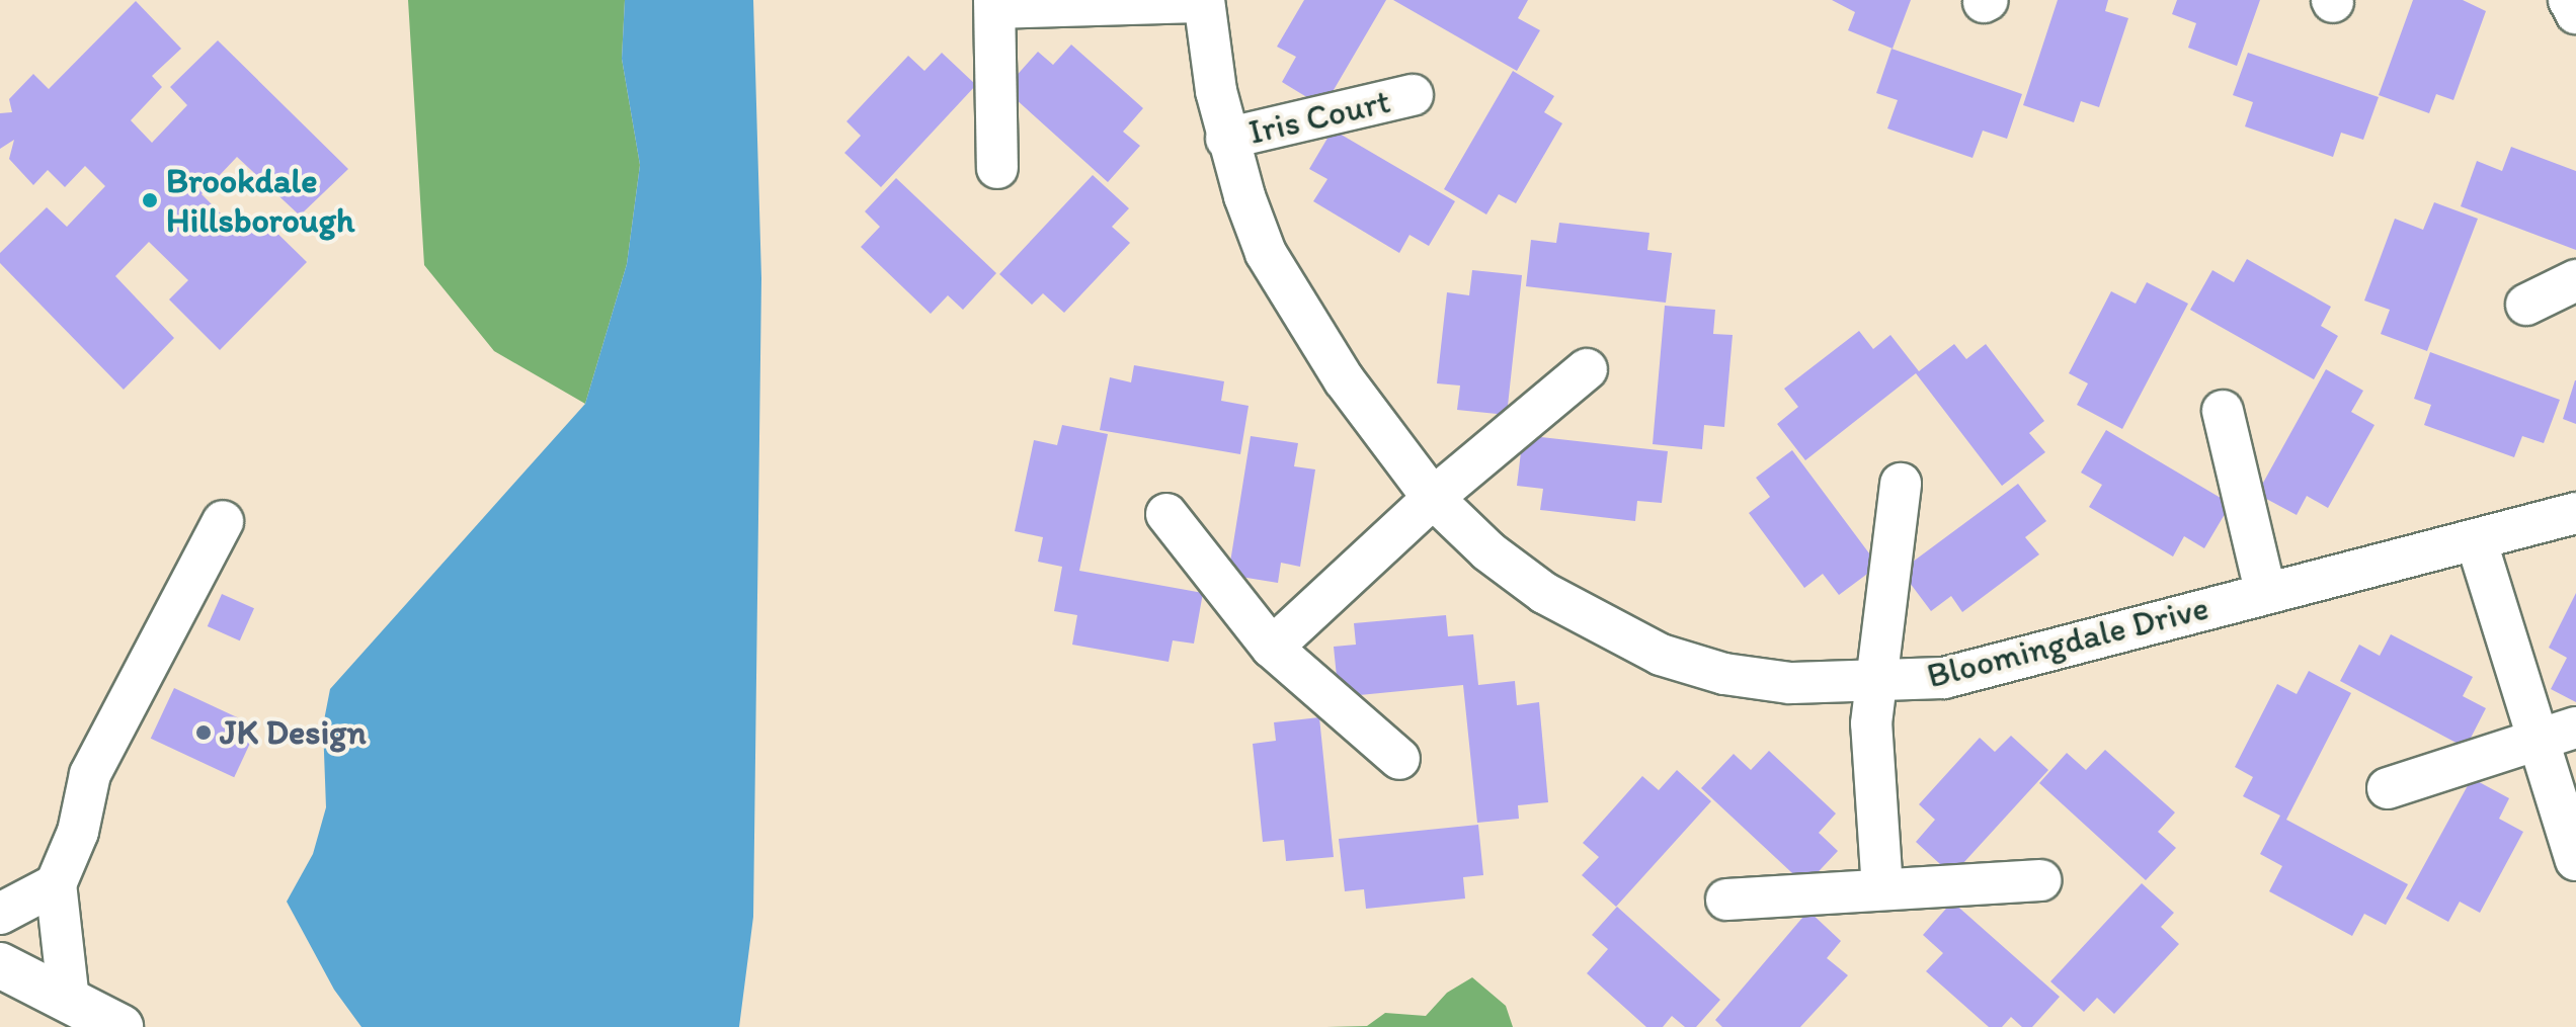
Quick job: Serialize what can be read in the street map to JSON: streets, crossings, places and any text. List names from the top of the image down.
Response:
{
  "streets": {
    "street": ["Iris Court", "Bloomingdale Drive"]
  },
  "crossings": [
    ["Iris Court", "Bloomingdale Drive"]
  ],
  "places": ["Brookdale Hillsborough", "JK Design"]
}
